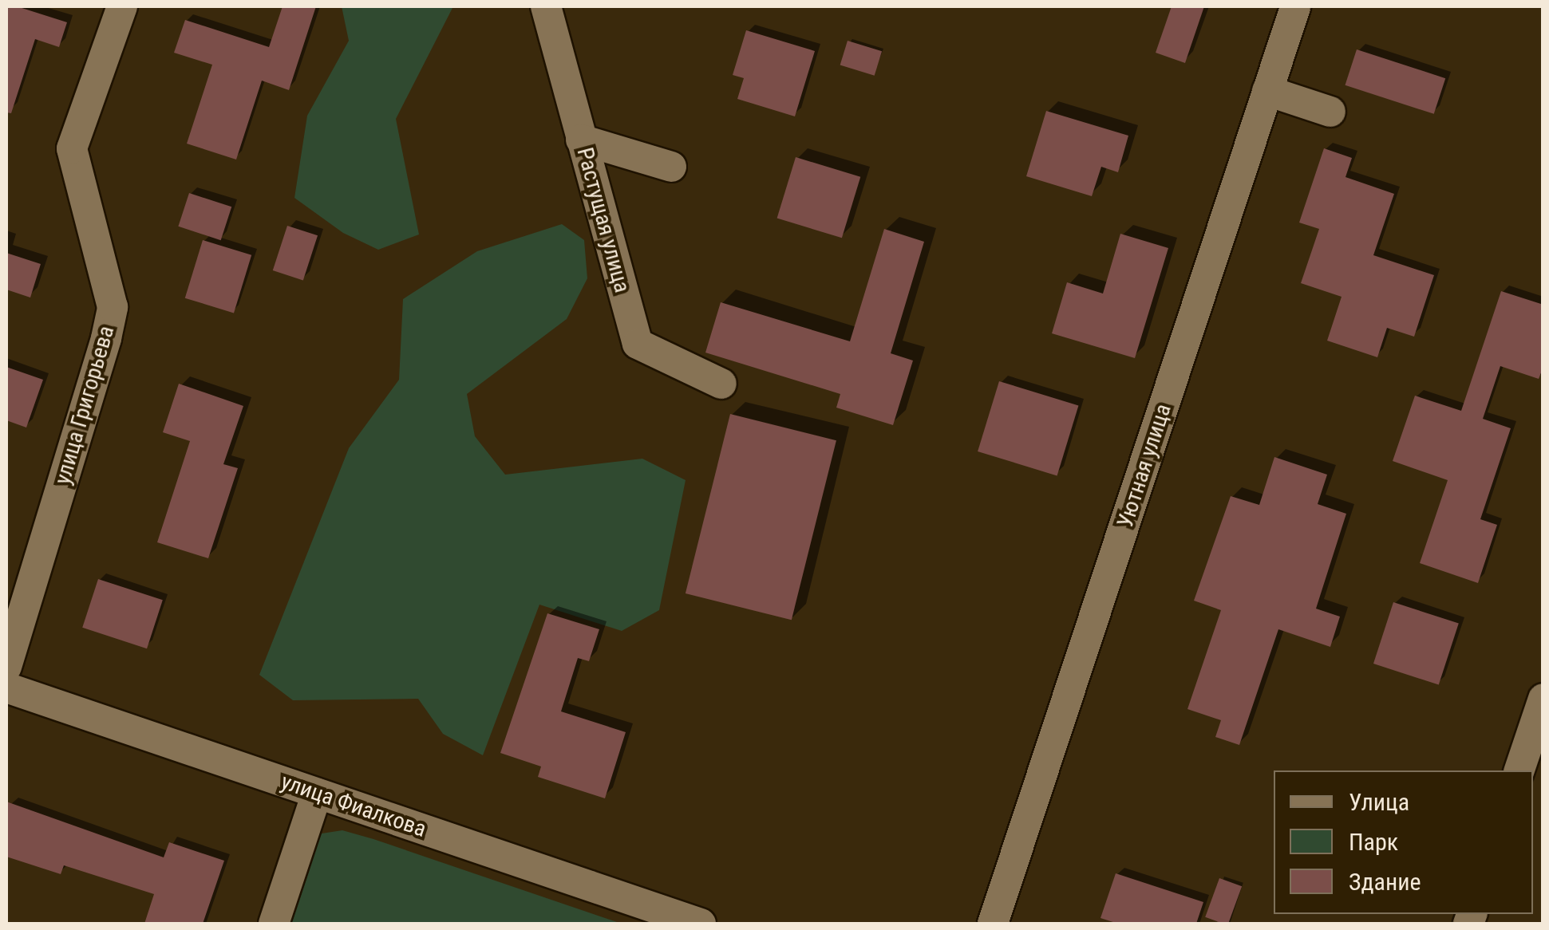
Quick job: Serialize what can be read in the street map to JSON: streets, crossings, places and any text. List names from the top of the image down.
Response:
{
  "streets": {
    "street": [
      "Растущая улица",
      "улица Григорьева",
      "Уютная улица",
      "улица Фиалкова"
    ]
  },
  "legend": ["Улица", "Парк", "Здание"]
}
